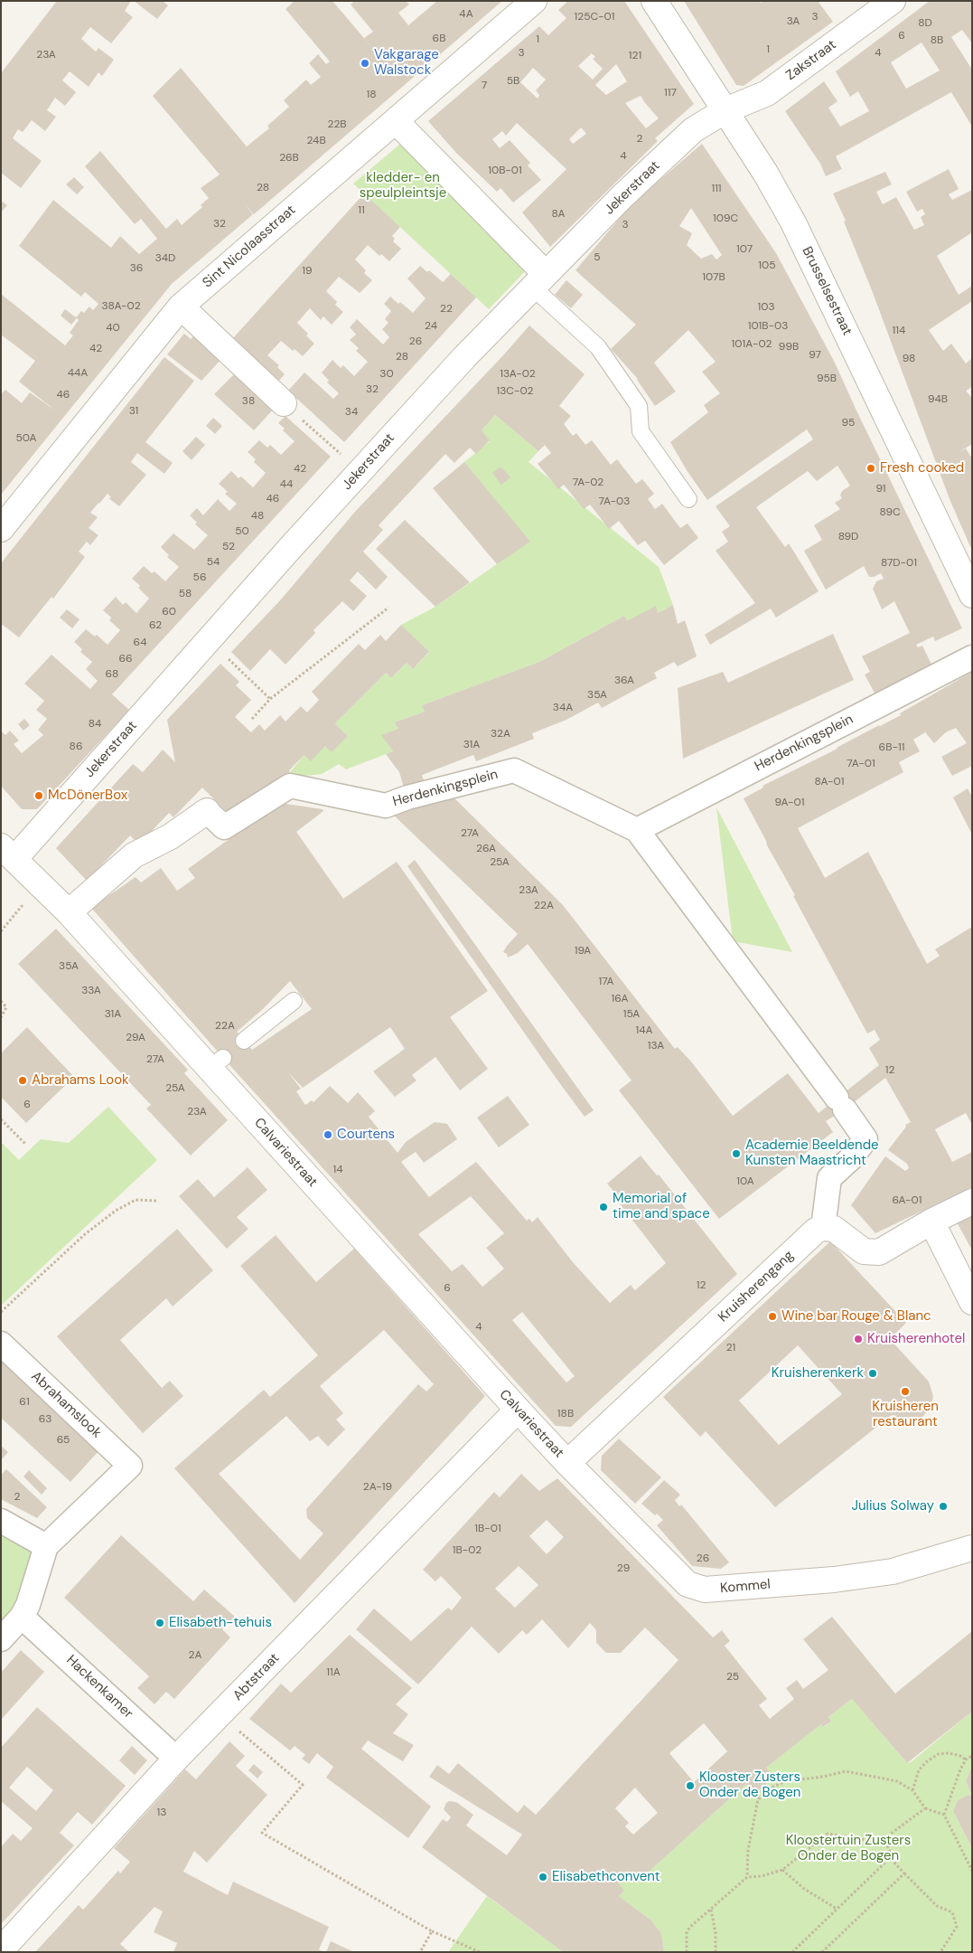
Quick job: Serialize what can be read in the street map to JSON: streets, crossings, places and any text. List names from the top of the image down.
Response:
{
  "streets": {
    "street": [
      "Zakstraat",
      "Jekerstraat",
      "Sint Nicolaasstraat",
      "Brusselsestraat",
      "Herdenkingsplein",
      "Calvariestraat",
      "Kruisherengang",
      "Abrahamslook",
      "Kommel",
      "Abtstraat",
      "Hackenkamer"
    ]
  },
  "crossings": [
    ["Zakstraat", "Jekerstraat"],
    ["Zakstraat", "Brusselsestraat"],
    ["Jekerstraat", "Brusselsestraat"],
    ["Jekerstraat", "Calvariestraat"],
    ["Herdenkingsplein", "Kruisherengang"],
    ["Calvariestraat", "Kruisherengang"],
    ["Calvariestraat", "Kommel"],
    ["Calvariestraat", "Abtstraat"],
    ["Kruisherengang", "Kommel"],
    ["Abtstraat", "Hackenkamer"]
  ],
  "parks": ["kledder- en speulpleintsje", "Kloostertuin Zusters Onder de Bogen"],
  "places": [
    "Vakgarage Walstock",
    "Fresh cooked",
    "McDönerBox",
    "Abrahams Look",
    "Courtens",
    "Academie Beeldende Kunsten Maastricht",
    "Memorial of time and space",
    "Wine bar Rouge & Blanc",
    "Kruisherenhotel",
    "Kruisherenkerk",
    "Kruisheren restaurant",
    "Julius Solway",
    "Elisabeth-tehuis",
    "Klooster Zusters Onder de Bogen",
    "Elisabethconvent"
  ],
  "house_numbers": [
    "4A",
    "125C-01",
    "3",
    "3A",
    "8D",
    "6",
    "6B",
    "1",
    "8B",
    "1",
    "3",
    "4",
    "23A",
    "121",
    "5B",
    "7",
    "117",
    "18",
    "22B",
    "2",
    "24B",
    "4",
    "26B",
    "10B-01",
    "28",
    "111",
    "11",
    "8A",
    "109C",
    "32",
    "3",
    "107",
    "5",
    "34D",
    "105",
    "36",
    "19",
    "107B",
    "38A-02",
    "103",
    "22",
    "24",
    "101B-03",
    "40",
    "114",
    "26",
    "101A-02",
    "99B",
    "42",
    "97",
    "28",
    "98",
    "44A",
    "30",
    "13A-02",
    "95B",
    "32",
    "13C-02",
    "46",
    "94B",
    "38",
    "31",
    "34",
    "95",
    "50A",
    "42",
    "7A-02",
    "44",
    "91",
    "46",
    "7A-03",
    "89C",
    "48",
    "50",
    "89D",
    "52",
    "54",
    "87D-01",
    "56",
    "58",
    "60",
    "62",
    "64",
    "66",
    "68",
    "36A",
    "35A",
    "34A",
    "84",
    "32A",
    "31A",
    "86",
    "6B-11",
    "7A-01",
    "8A-01",
    "9A-01",
    "27A",
    "26A",
    "25A",
    "23A",
    "22A",
    "19A",
    "35A",
    "17A",
    "33A",
    "16A",
    "31A",
    "15A",
    "22A",
    "14A",
    "29A",
    "13A",
    "27A",
    "12",
    "25A",
    "6",
    "23A",
    "14",
    "10A",
    "6A-01",
    "12",
    "6",
    "4",
    "21",
    "61",
    "18B",
    "63",
    "65",
    "2A-19",
    "2",
    "1B-01",
    "1B-02",
    "26",
    "29",
    "2A",
    "11A",
    "25",
    "13"
  ]
}
